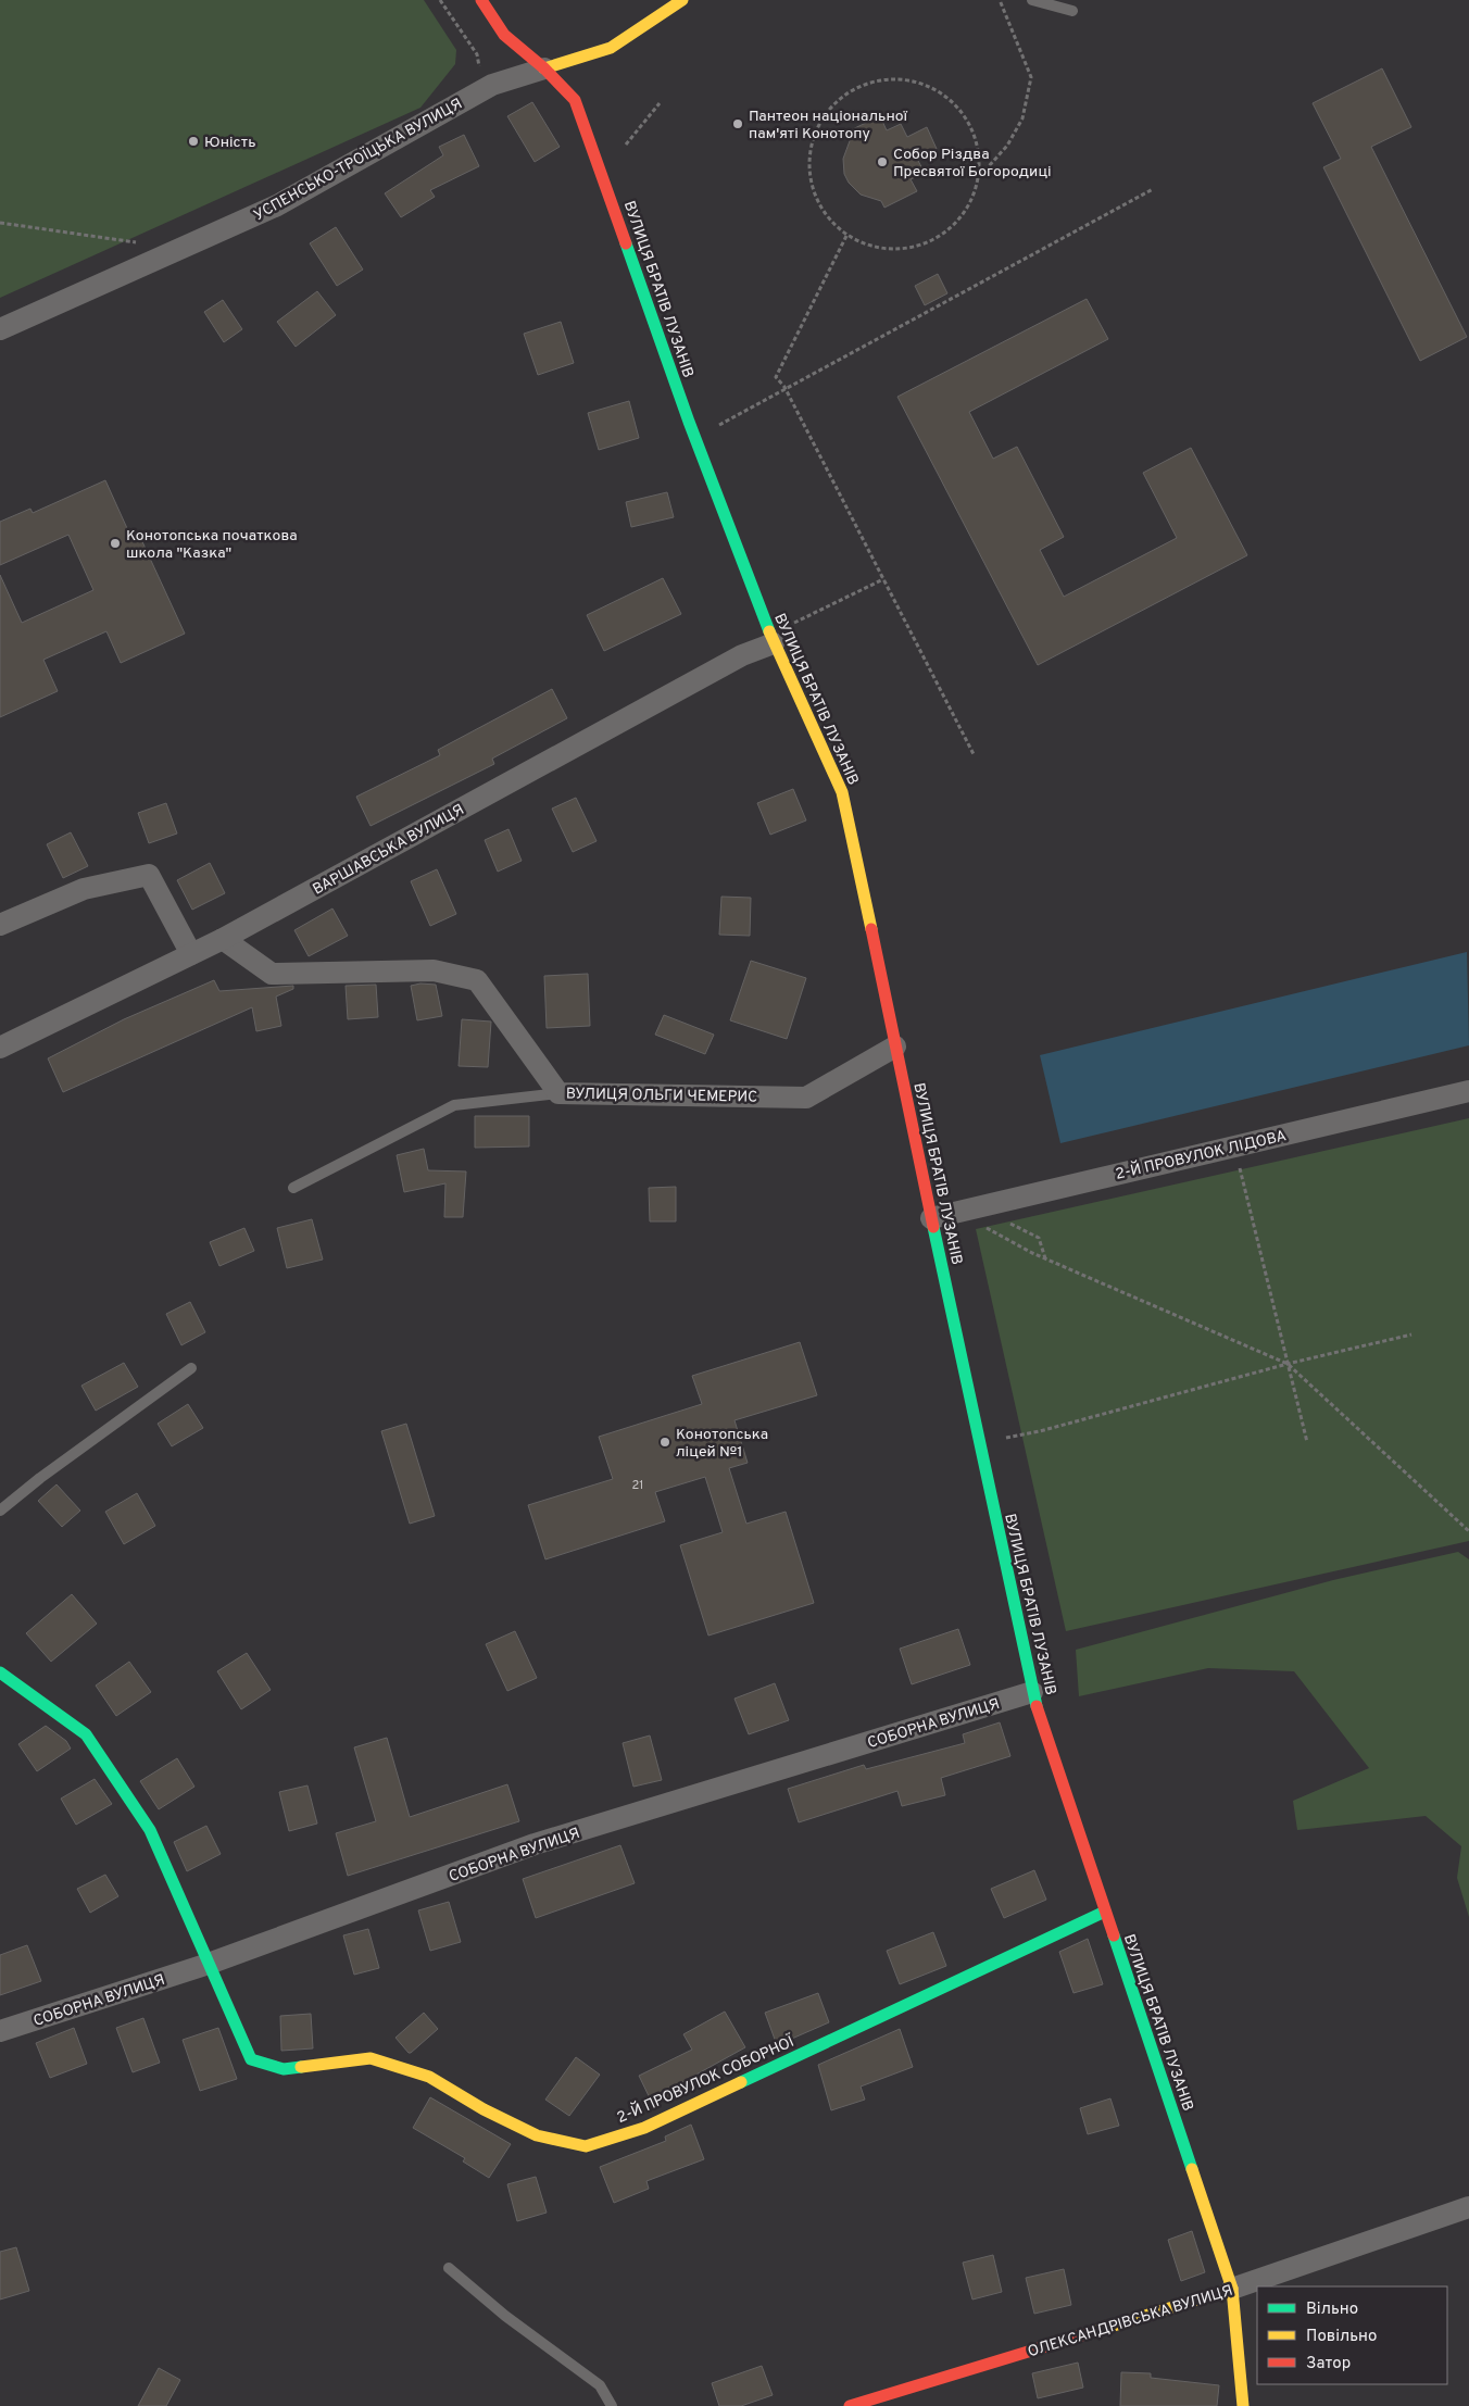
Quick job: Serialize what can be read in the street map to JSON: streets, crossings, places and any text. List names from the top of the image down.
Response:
{
  "streets": {
    "main road": [
      "УСПЕНСЬКО-ТРОЇЦЬКА ВУЛИЦЯ",
      "ВУЛИЦЯ БРАТІВ ЛУЗАНІВ",
      "2-Й ПРОВУЛОК СОБОРНОЇ",
      "ОЛЕКСАНДРІВСЬКА ВУЛИЦЯ"
    ],
    "street": [
      "ВАРШАВСЬКА ВУЛИЦЯ",
      "ВУЛИЦЯ ОЛЬГИ ЧЕМЕРИС",
      "2-Й ПРОВУЛОК ЛІДОВА",
      "СОБОРНА ВУЛИЦЯ"
    ]
  },
  "crossings": [
    ["УСПЕНСЬКО-ТРОЇЦЬКА ВУЛИЦЯ", "ВУЛИЦЯ БРАТІВ ЛУЗАНІВ"],
    ["ВУЛИЦЯ БРАТІВ ЛУЗАНІВ", "ВАРШАВСЬКА ВУЛИЦЯ"],
    ["ВУЛИЦЯ БРАТІВ ЛУЗАНІВ", "ВУЛИЦЯ ОЛЬГИ ЧЕМЕРИС"],
    ["ВУЛИЦЯ БРАТІВ ЛУЗАНІВ", "2-Й ПРОВУЛОК ЛІДОВА"],
    ["ВУЛИЦЯ БРАТІВ ЛУЗАНІВ", "СОБОРНА ВУЛИЦЯ"],
    ["ВУЛИЦЯ БРАТІВ ЛУЗАНІВ", "2-Й ПРОВУЛОК СОБОРНОЇ"],
    ["ВУЛИЦЯ БРАТІВ ЛУЗАНІВ", "ОЛЕКСАНДРІВСЬКА ВУЛИЦЯ"],
    ["ВАРШАВСЬКА ВУЛИЦЯ", "ВУЛИЦЯ ОЛЬГИ ЧЕМЕРИС"],
    ["СОБОРНА ВУЛИЦЯ", "2-Й ПРОВУЛОК СОБОРНОЇ"]
  ],
  "places": [
    "Пантеон національної пам'яті Конотопу",
    "Юність",
    "Собор Різдва Пресвятої Богородиці",
    "Конотопська початкова школа \"Казка\"",
    "Конотопська ліцей №1"
  ],
  "house_numbers": ["21"],
  "legend": ["Вільно", "Повільно", "Затор"]
}
